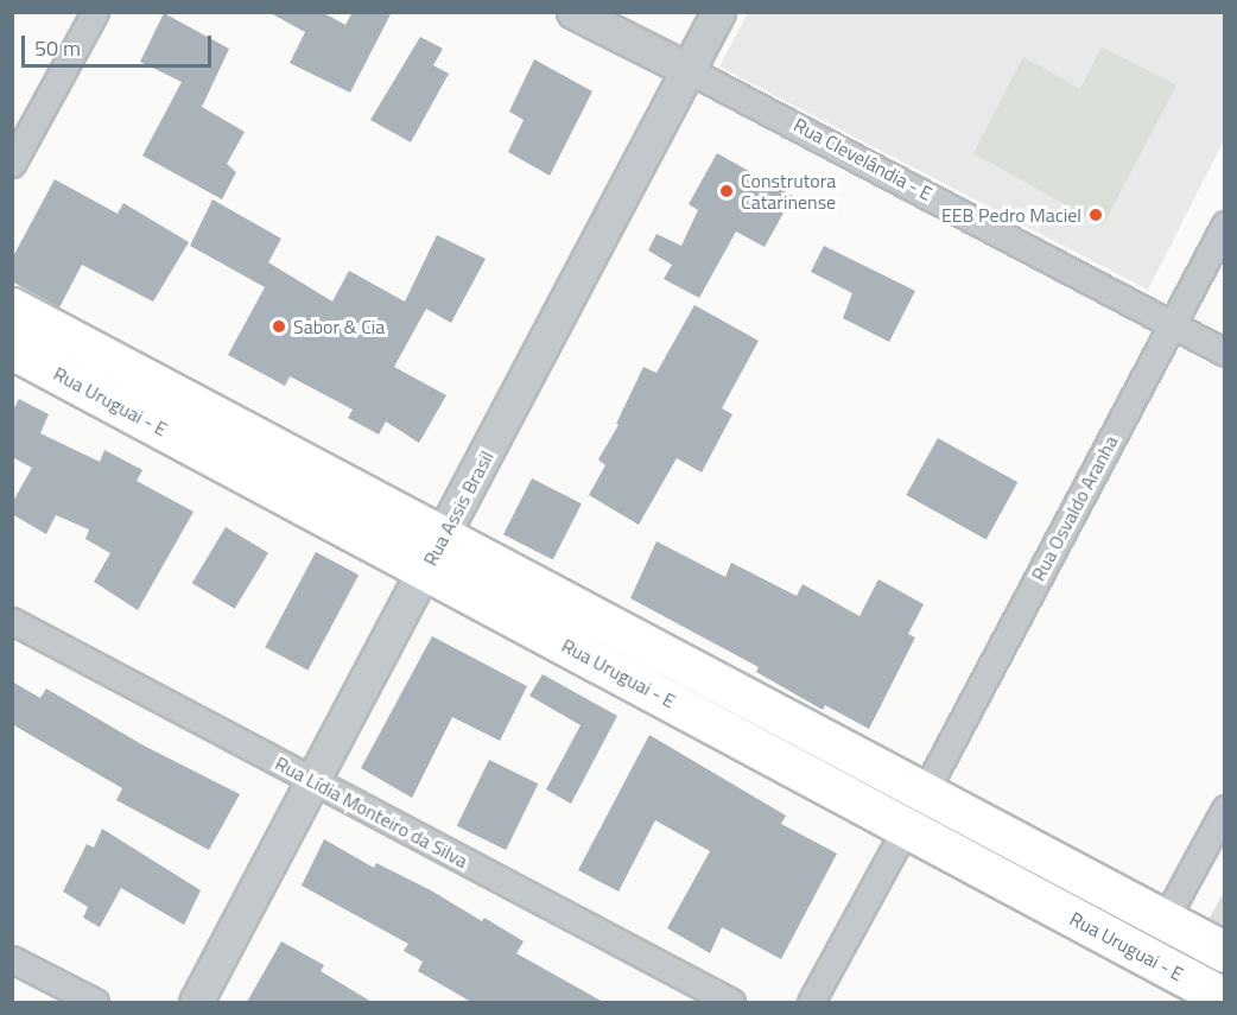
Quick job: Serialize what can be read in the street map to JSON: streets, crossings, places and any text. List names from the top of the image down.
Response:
{
  "streets": {
    "main road": ["Rua Uruguai - E"],
    "street": [
      "Rua Clevelândia - E",
      "Rua Assis Brasil",
      "Rua Osvaldo Aranha",
      "Rua Lídia Monteiro da Silva"
    ]
  },
  "crossings": [
    ["Rua Clevelândia - E", "Rua Assis Brasil"],
    ["Rua Clevelândia - E", "Rua Osvaldo Aranha"],
    ["Rua Uruguai - E", "Rua Assis Brasil"],
    ["Rua Uruguai - E", "Rua Osvaldo Aranha"],
    ["Rua Assis Brasil", "Rua Lídia Monteiro da Silva"]
  ],
  "places": ["Construtora Catarinense", "EEB Pedro Maciel", "Sabor & Cia"],
  "scale_bar": "50 m"
}
